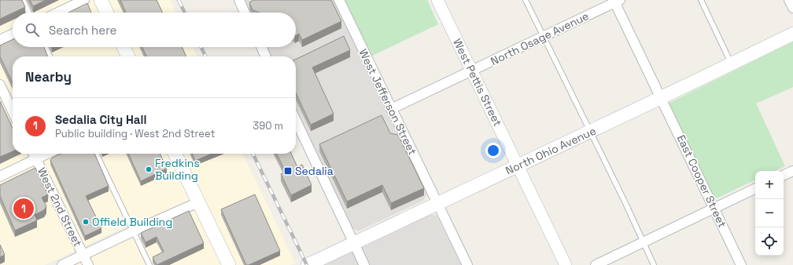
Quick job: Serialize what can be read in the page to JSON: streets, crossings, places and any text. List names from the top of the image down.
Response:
{
  "streets": {
    "main road": ["North Ohio Avenue"],
    "street": [
      "North Osage Avenue",
      "West Pettis Street",
      "West Jefferson Street",
      "East Cooper Street",
      "West 2nd Street"
    ]
  },
  "crossings": [
    ["North Osage Avenue", "West Pettis Street"],
    ["North Osage Avenue", "West Jefferson Street"],
    ["North Osage Avenue", "East Cooper Street"],
    ["West Pettis Street", "North Ohio Avenue"],
    ["West Jefferson Street", "North Ohio Avenue"],
    ["North Ohio Avenue", "East Cooper Street"]
  ],
  "places": {
    "other": ["Fredkins Building", "Offield Building"],
    "transit": ["Sedalia"]
  },
  "page": {
    "search": "Search here",
    "heading": "Nearby",
    "list": [
      {
        "mark": "1",
        "name": "Sedalia City Hall",
        "note": "Public building · West 2nd Street",
        "value": "390 m"
      }
    ],
    "map_buttons": ["+", "−"],
    "pins": "1"
  }
}
